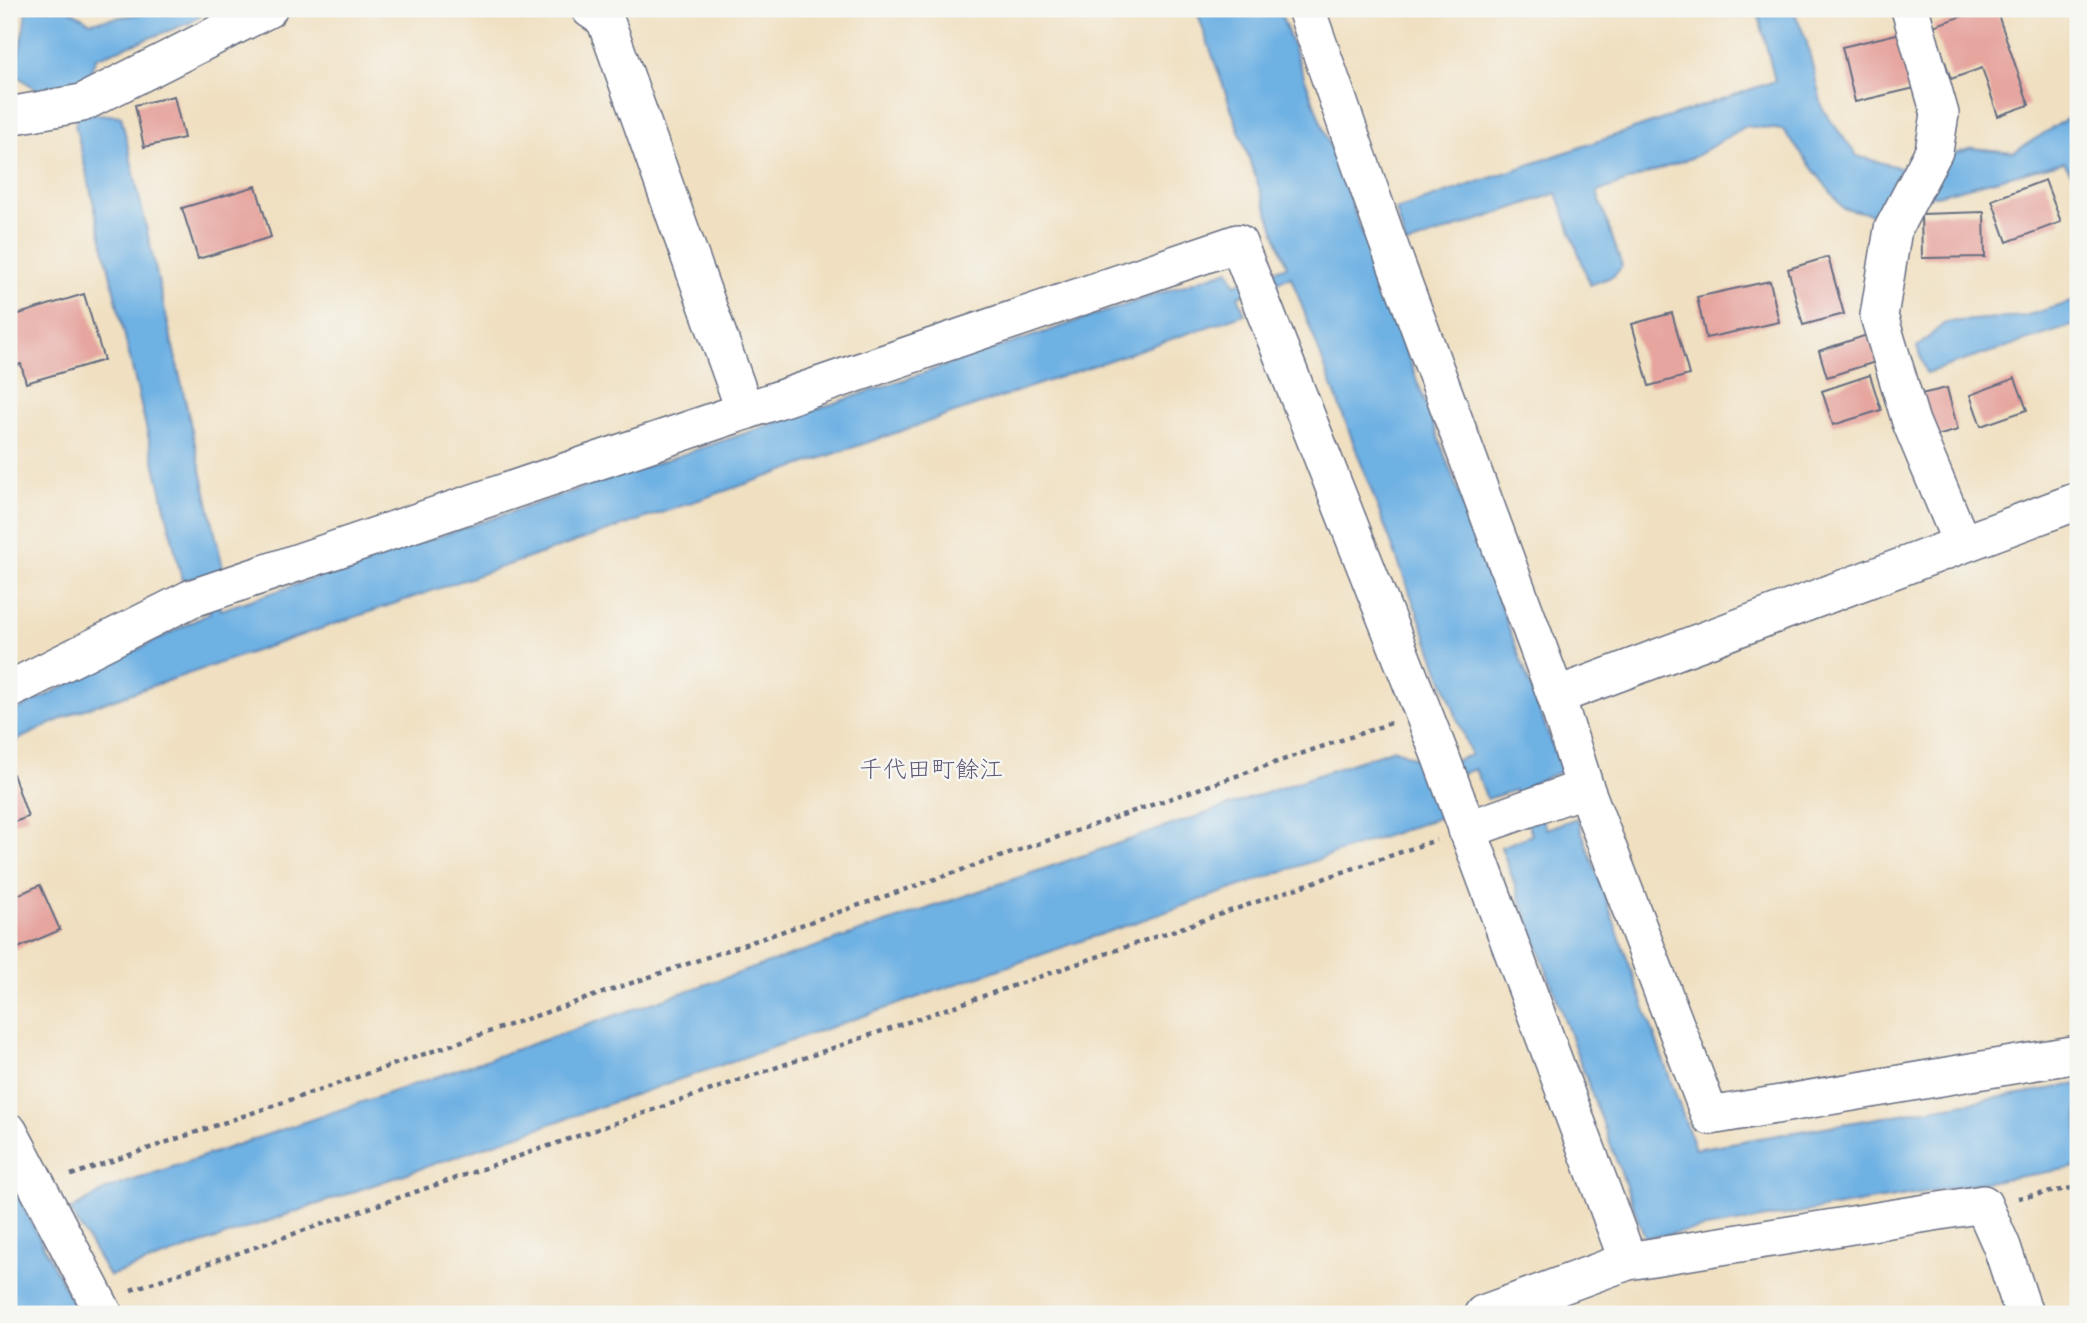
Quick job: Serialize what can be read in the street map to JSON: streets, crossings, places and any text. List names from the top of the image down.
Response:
{
  "districts": ["千代田町餘江"]
}
